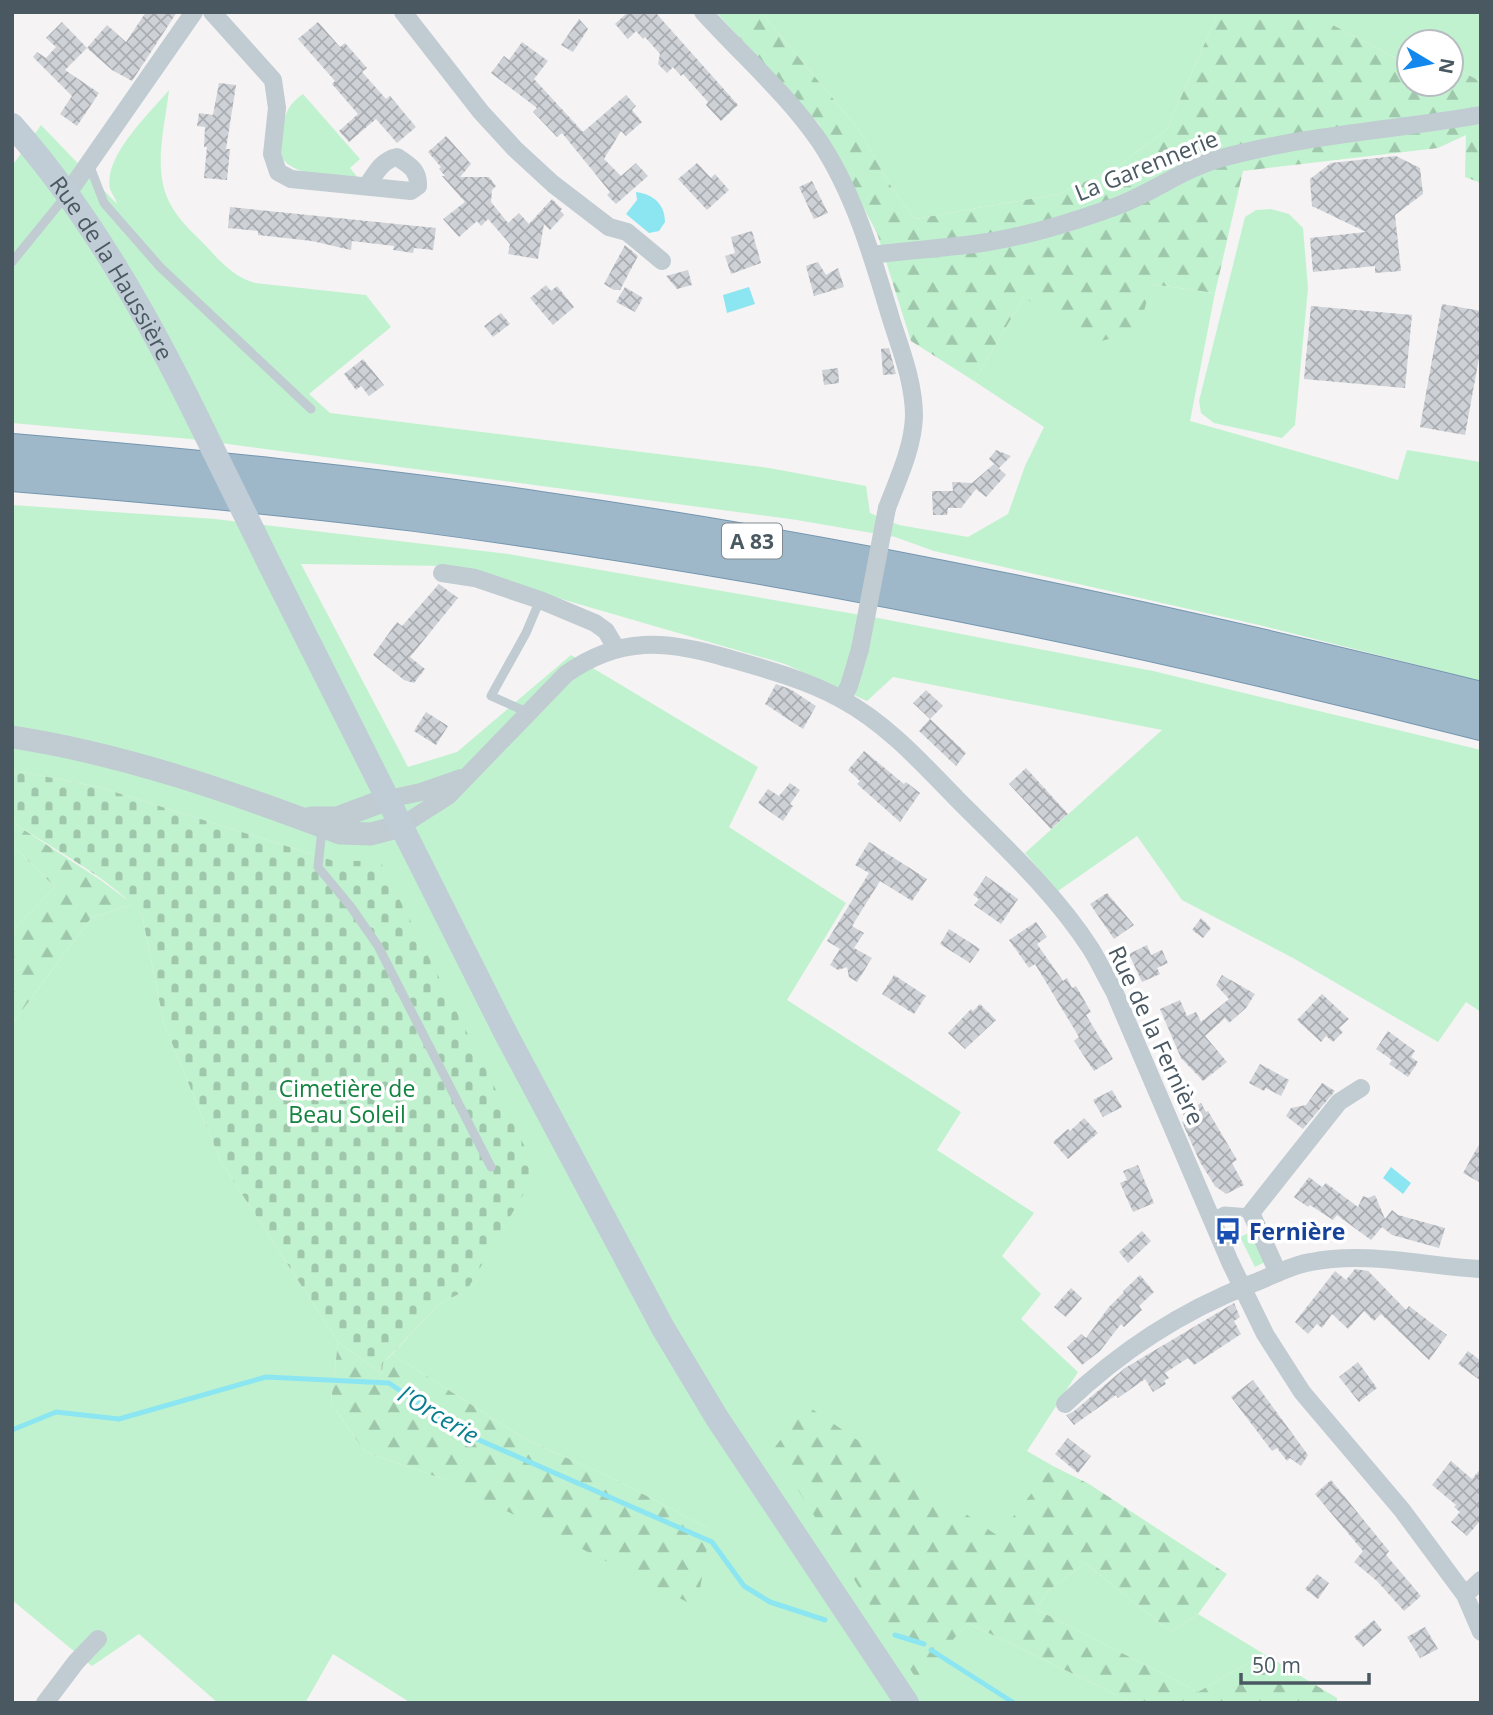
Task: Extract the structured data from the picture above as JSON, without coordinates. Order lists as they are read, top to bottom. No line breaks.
{"streets":{"highway":["A 83"],"main road":["Rue de la Haussière"],"street":["La Garennerie","Rue de la Fernière"]},"crossings":[["Rue de la Haussière","Rue de la Fernière"]],"water":["l'Orcerie"],"parks":["Cimetière de Beau Soleil"],"places":{"bus stop":["Fernière"]},"scale_bar":"50 m","north":"right"}
